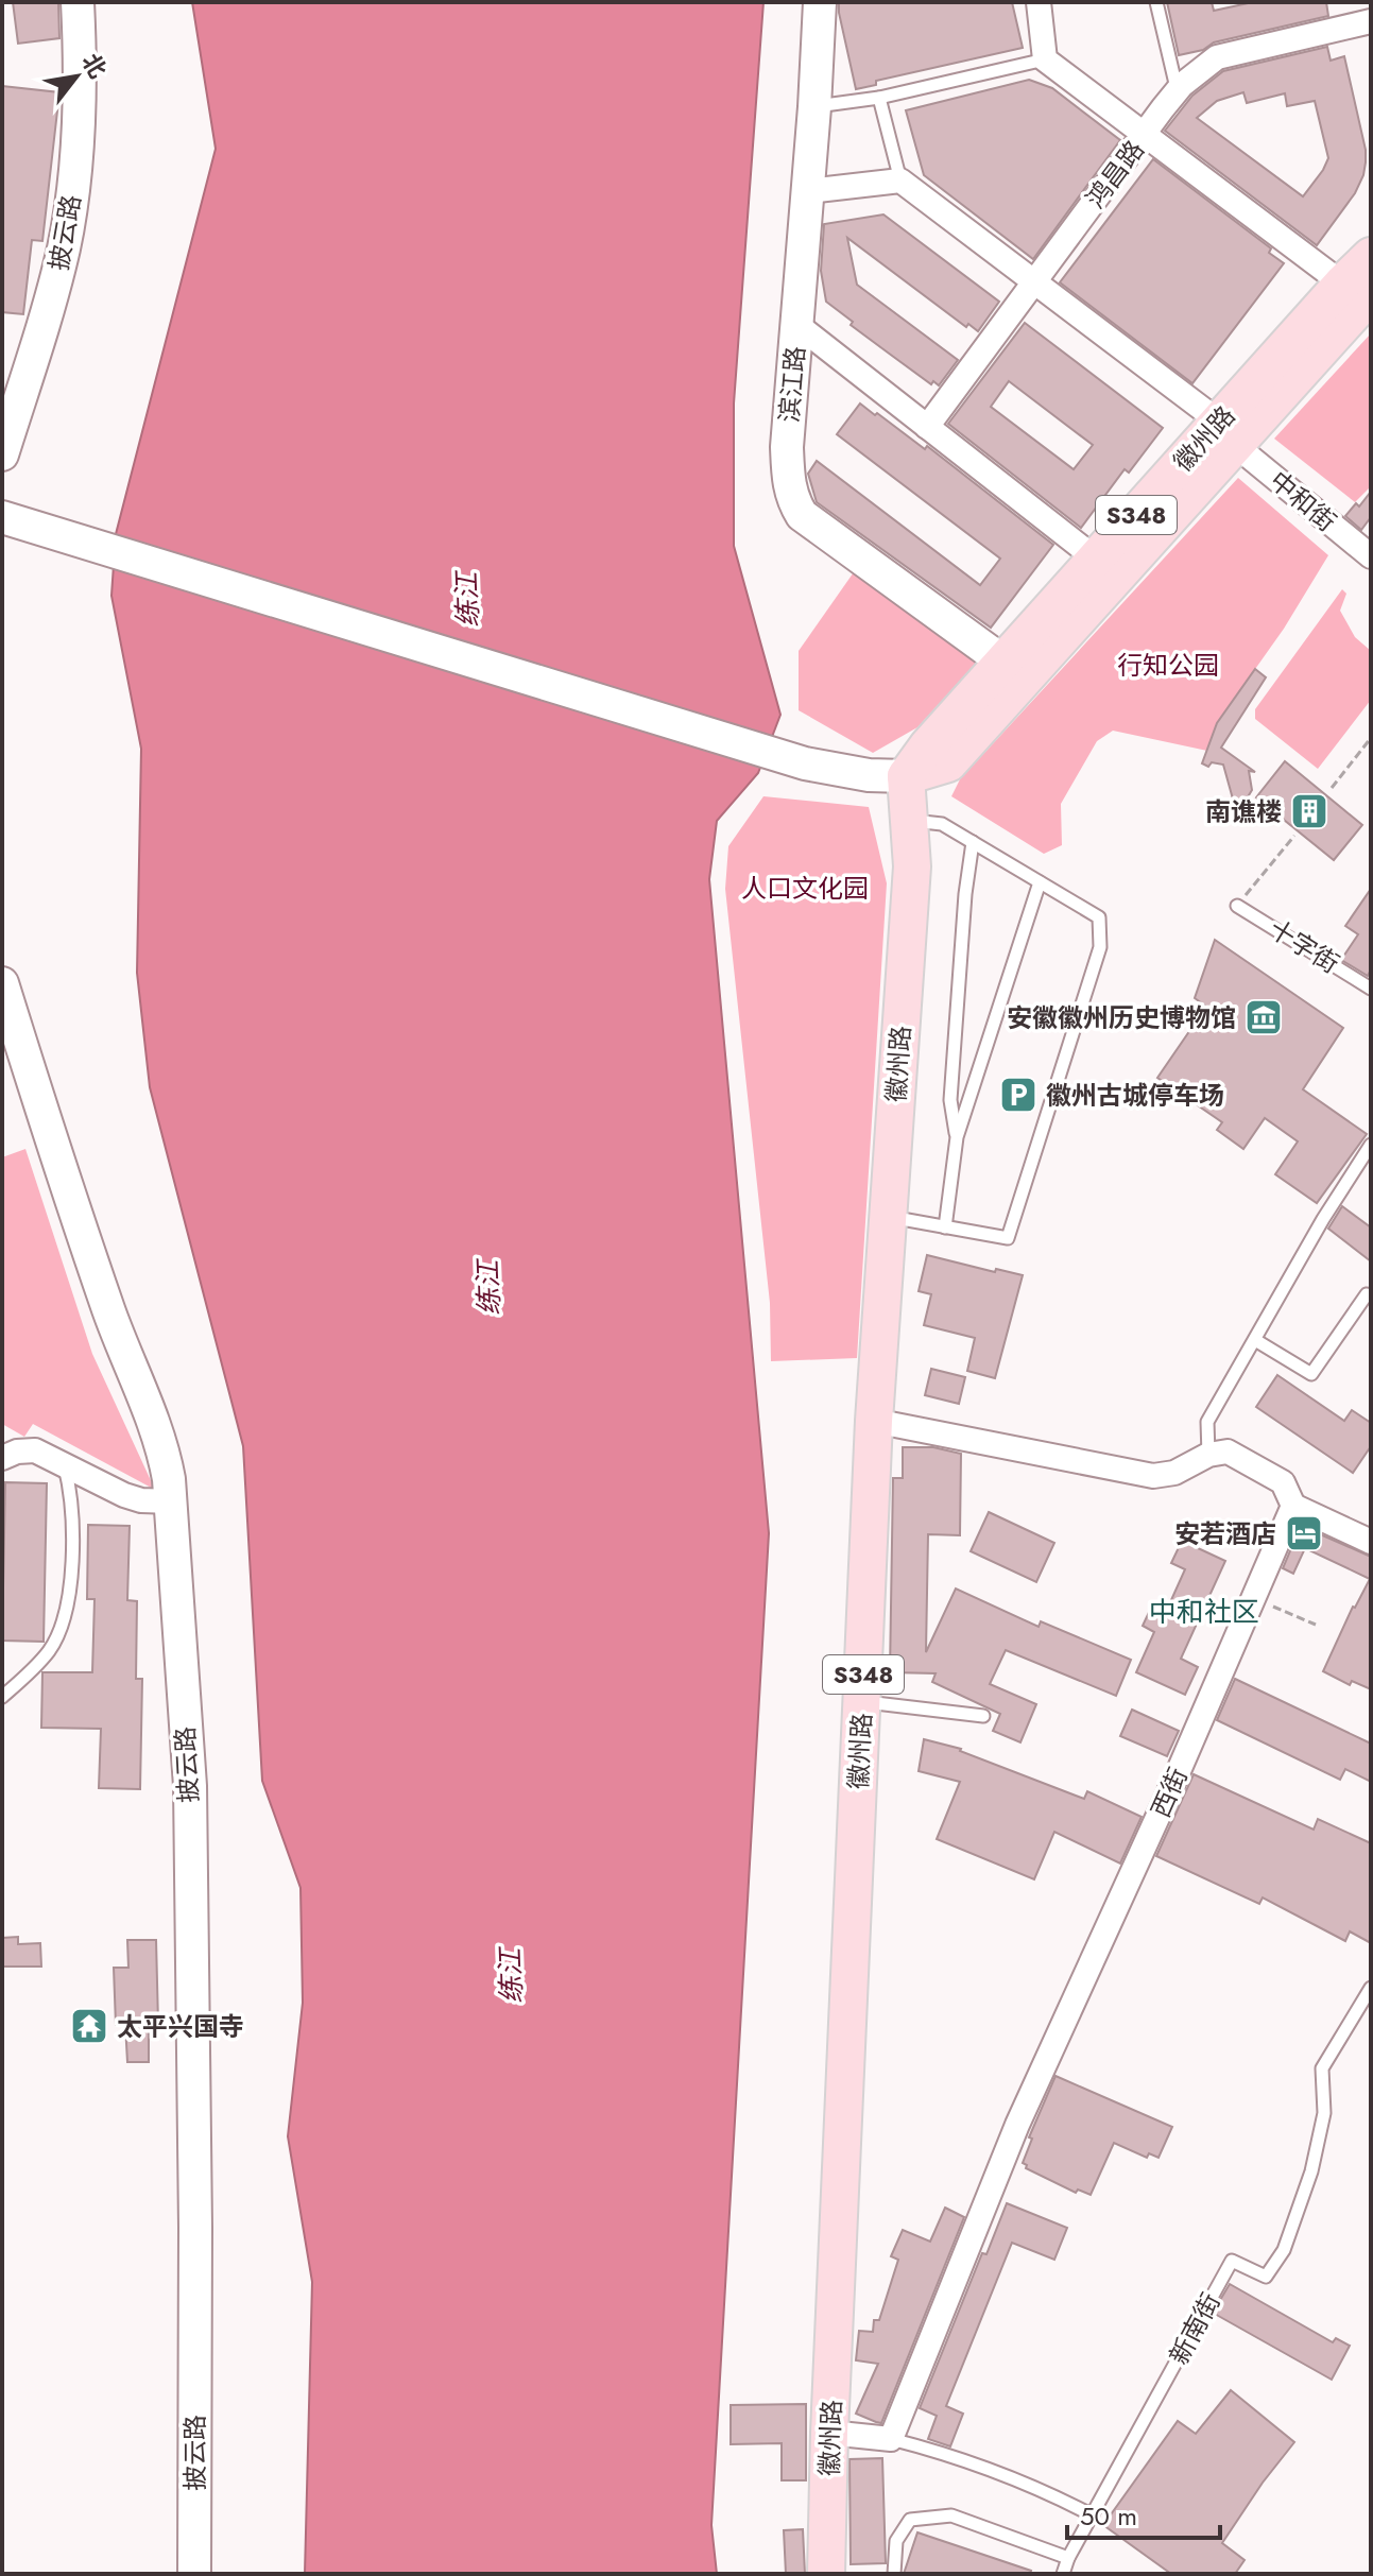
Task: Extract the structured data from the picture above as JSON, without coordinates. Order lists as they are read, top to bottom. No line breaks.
{"streets":{"main road":["徽州路","S348"],"street":["鸿昌路","披云路","滨江路","中和街","西街"],"lane":["十字街","新南街"]},"crossings":[["鸿昌路","中和街"],["滨江路","徽州路"],["徽州路","中和街"]],"districts":["中和社区"],"water":["练江"],"parks":["行知公园","人口文化园"],"places":{"building":["南谯楼"],"museum":["安徽徽州历史博物馆"],"parking":["徽州古城停车场"],"hotel":["安若酒店"],"temple":["太平兴国寺"]},"scale_bar":"50 m","north":"top right"}
